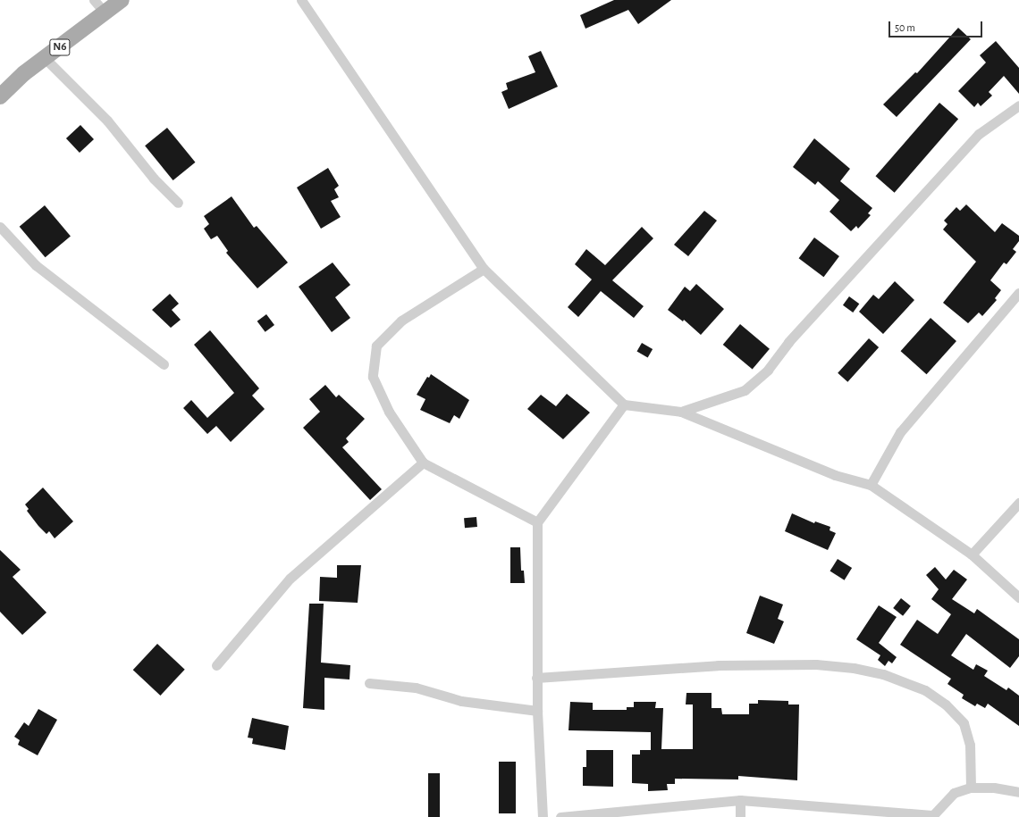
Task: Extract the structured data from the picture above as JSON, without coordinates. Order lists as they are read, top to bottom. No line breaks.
{"streets":{"main road":["N6"]},"scale_bar":"50 m"}
